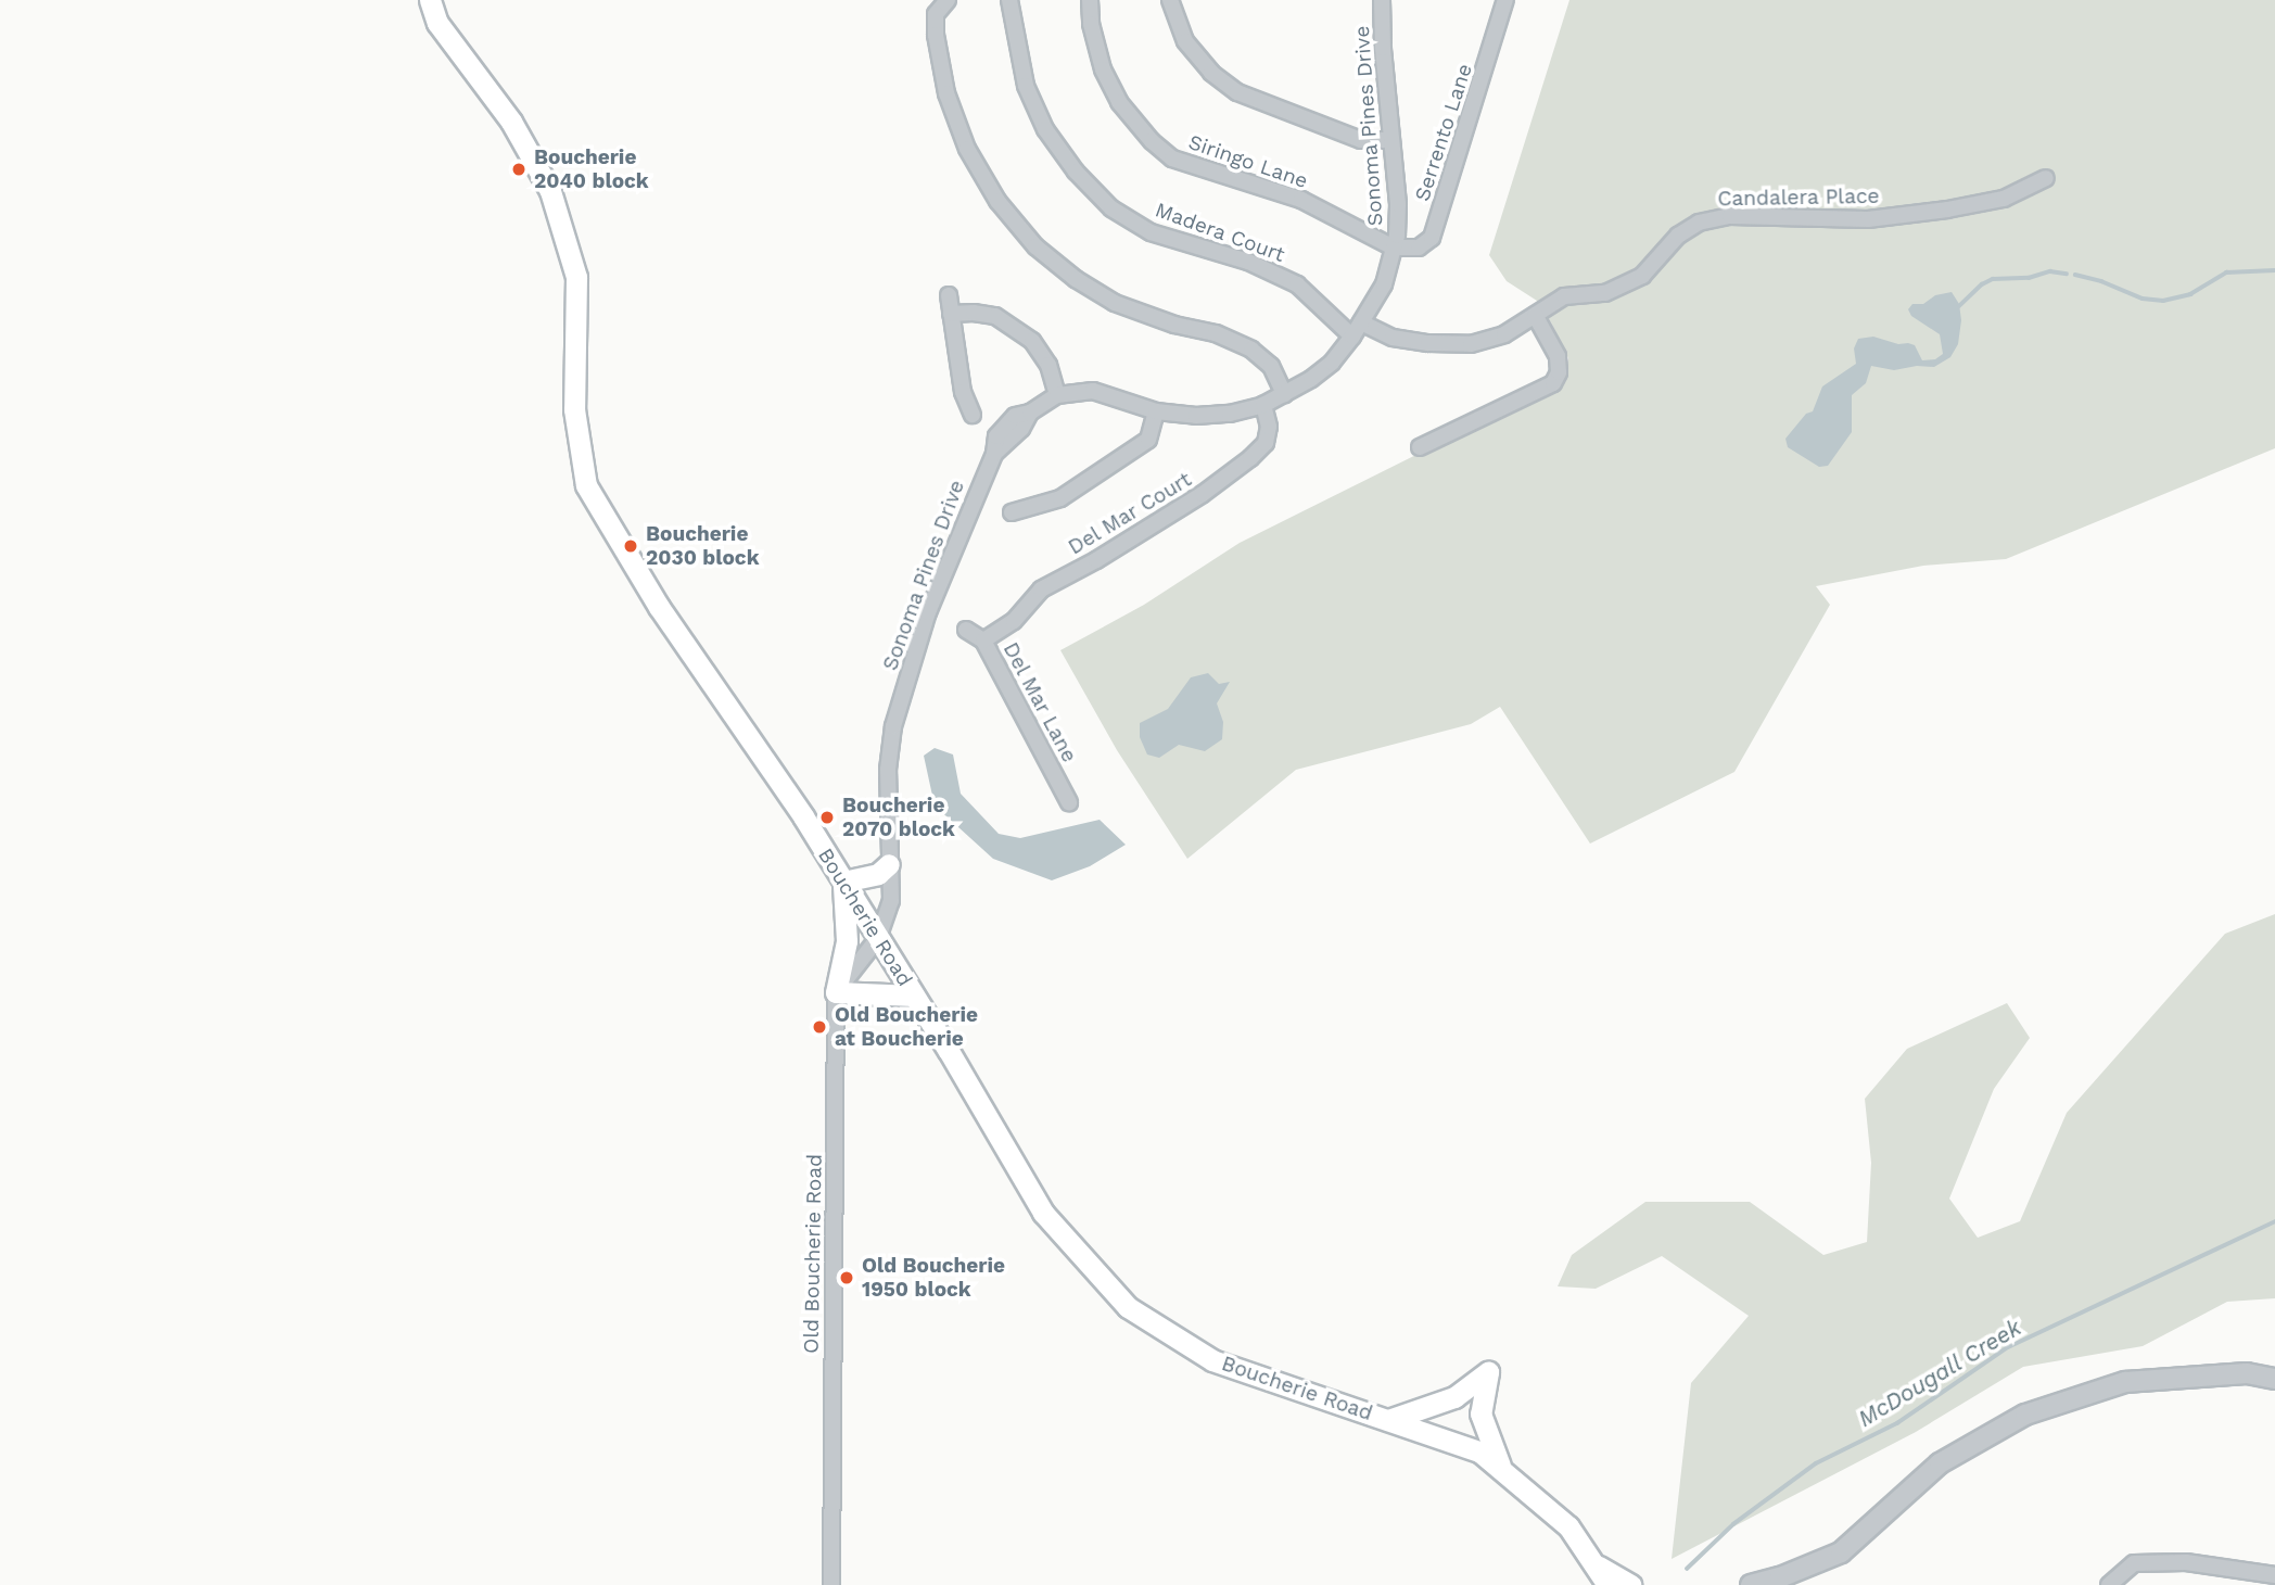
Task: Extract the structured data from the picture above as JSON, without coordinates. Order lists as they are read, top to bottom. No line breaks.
{"streets":{"main road":["Boucherie Road"],"street":["Sonoma Pines Drive","Serrento Lane","Siringo Lane","Candalera Place","Madera Court","Del Mar Court","Del Mar Lane","Old Boucherie Road"]},"crossings":[["Sonoma Pines Drive","Serrento Lane"],["Sonoma Pines Drive","Siringo Lane"],["Sonoma Pines Drive","Candalera Place"],["Sonoma Pines Drive","Madera Court"],["Sonoma Pines Drive","Del Mar Court"],["Sonoma Pines Drive","Boucherie Road"],["Serrento Lane","Siringo Lane"],["Del Mar Court","Del Mar Lane"]],"water":["McDougall Creek"],"places":["Boucherie 2040 block","Boucherie 2030 block","Boucherie 2070 block","Old Boucherie at Boucherie","Old Boucherie 1950 block"]}
